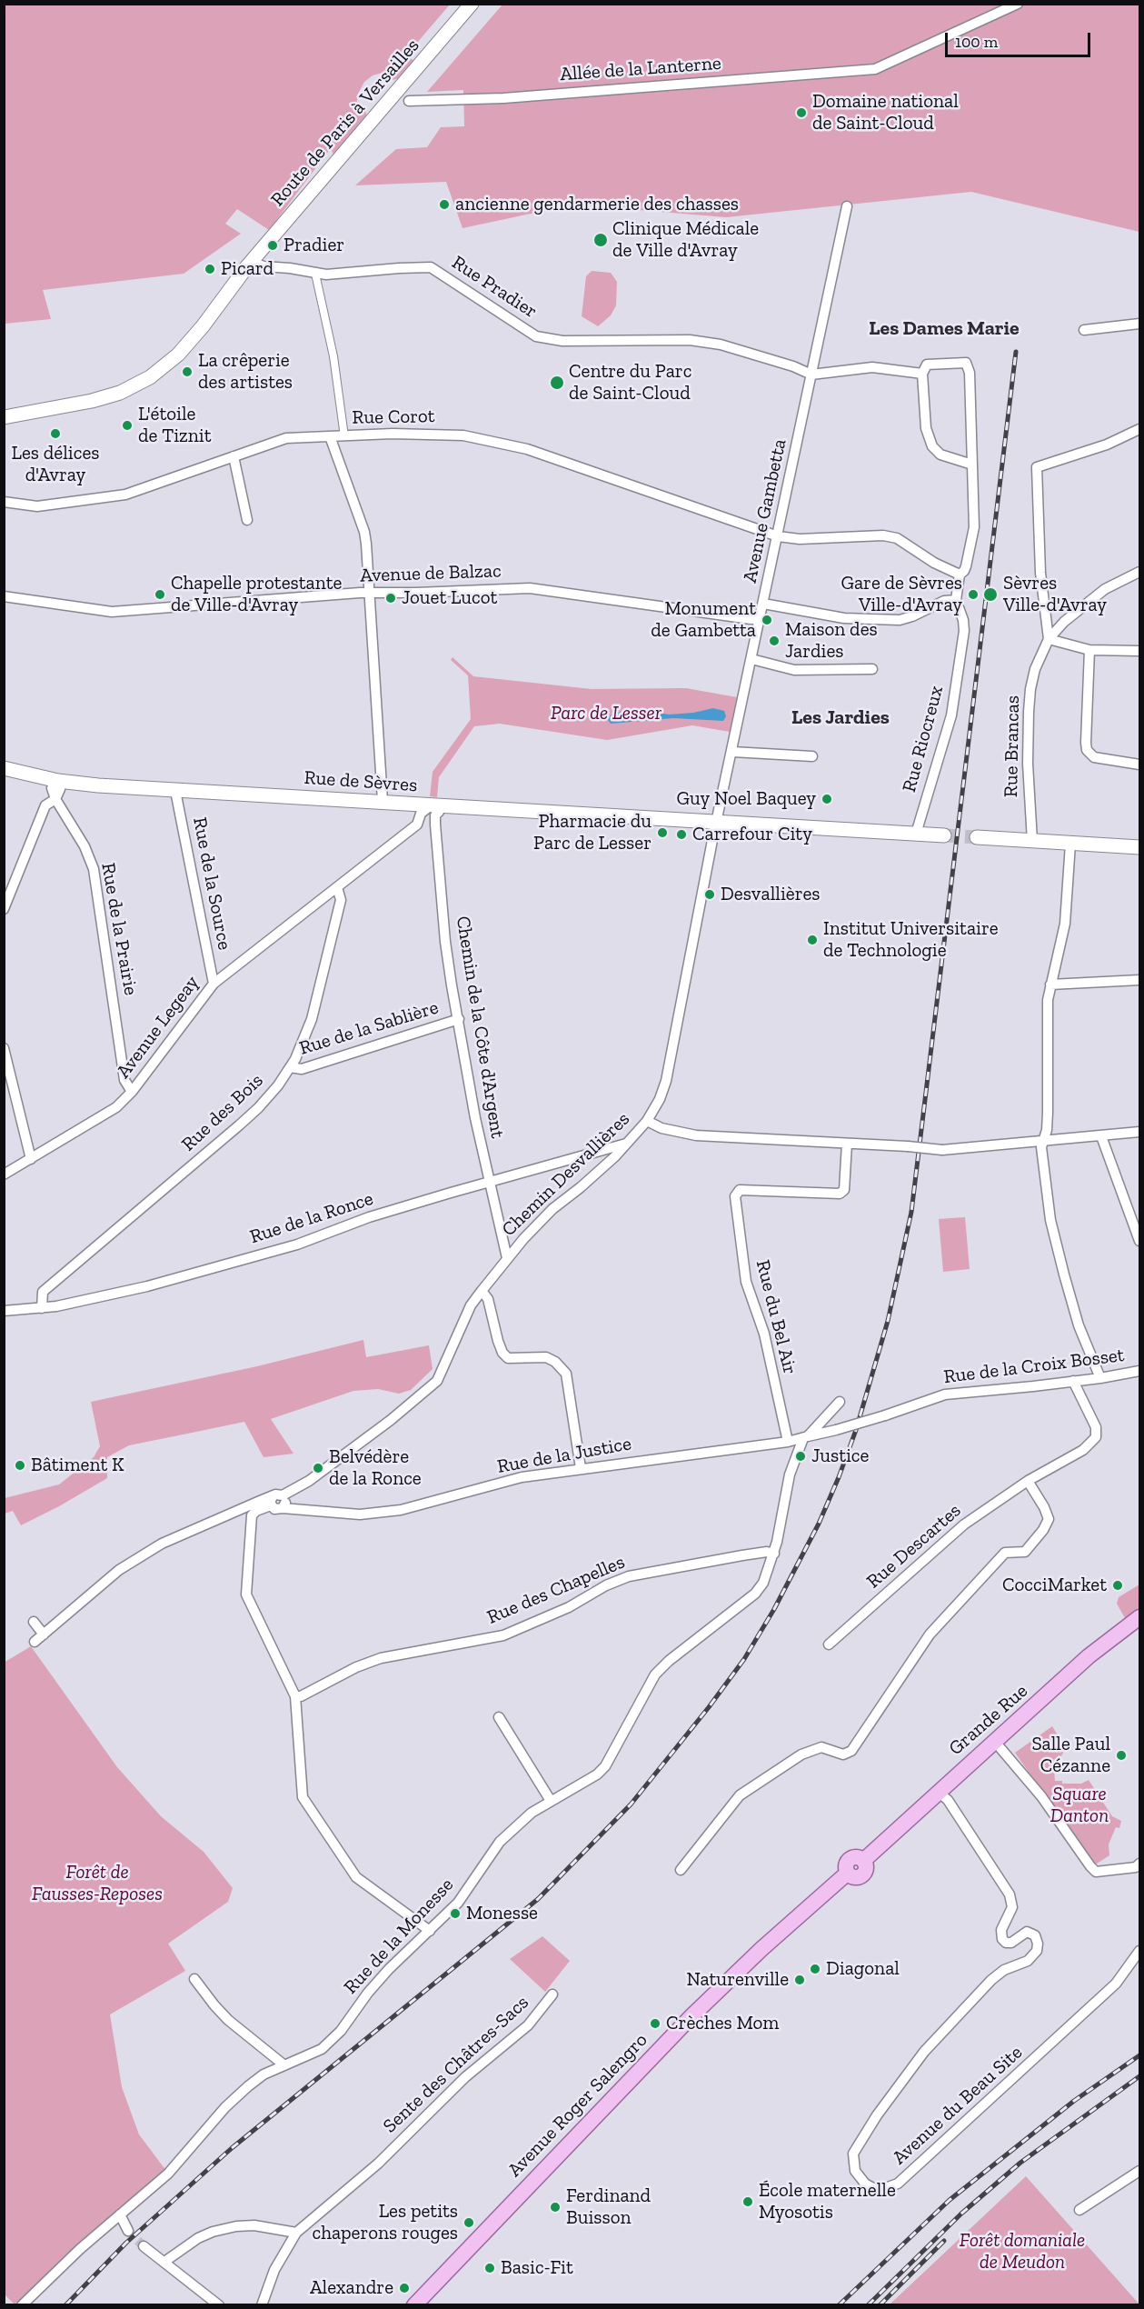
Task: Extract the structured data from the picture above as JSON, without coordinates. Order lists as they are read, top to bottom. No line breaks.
{"streets":{"main road":["Route de Paris à Versailles","Rue de Sèvres","Grande Rue","Avenue Roger Salengro"],"street":["Allée de la Lanterne","Rue Pradier","Rue Corot","Avenue Gambetta","Avenue de Balzac","Rue Riocreux","Rue Brancas","Rue de la Source","Rue de la Prairie","Avenue Legeay","Chemin de la Côte d'Argent","Rue de la Sablière","Rue des Bois","Chemin Desvallières","Rue de la Ronce","Rue du Bel Air","Rue de la Croix Bosset","Rue de la Justice","Rue Descartes","Rue des Chapelles","Rue de la Monesse","Sente des Châtres-Sacs","Avenue du Beau Site"]},"crossings":[["Route de Paris à Versailles","Rue Pradier"],["Rue Pradier","Avenue Gambetta"],["Rue Corot","Avenue Gambetta"],["Avenue Gambetta","Avenue de Balzac"],["Avenue Gambetta","Rue de Sèvres"],["Avenue Gambetta","Chemin Desvallières"],["Rue Riocreux","Rue de Sèvres"],["Rue de Sèvres","Rue de la Source"],["Rue de Sèvres","Avenue Legeay"],["Rue de Sèvres","Chemin de la Côte d'Argent"],["Rue de Sèvres","Chemin Desvallières"],["Rue de la Source","Avenue Legeay"],["Rue de la Prairie","Avenue Legeay"],["Avenue Legeay","Chemin de la Côte d'Argent"],["Avenue Legeay","Rue des Bois"],["Chemin de la Côte d'Argent","Rue de la Sablière"],["Chemin de la Côte d'Argent","Chemin Desvallières"],["Chemin de la Côte d'Argent","Rue de la Ronce"],["Rue de la Sablière","Rue des Bois"],["Rue des Bois","Rue de la Ronce"],["Chemin Desvallières","Rue de la Ronce"],["Chemin Desvallières","Rue de la Justice"],["Rue du Bel Air","Rue de la Justice"],["Rue de la Croix Bosset","Rue de la Justice"],["Rue de la Croix Bosset","Rue Descartes"],["Rue de la Croix Bosset","Rue de la Monesse"],["Rue de la Justice","Rue de la Monesse"],["Rue des Chapelles","Rue de la Monesse"],["Grande Rue","Avenue Roger Salengro"],["Grande Rue","Avenue du Beau Site"]],"districts":["Les Dames Marie","Les Jardies"],"parks":["Parc de Lesser","Square Danton","Forêt de Fausses-Reposes","Forêt domaniale de Meudon"],"places":["Domaine national de Saint-Cloud","ancienne gendarmerie des chasses","Clinique Médicale de Ville d'Avray","Pradier","Picard","La crêperie des artistes","Centre du Parc de Saint-Cloud","L'étoile de Tiznit","Les délices d'Avray","Chapelle protestante de Ville-d'Avray","Gare de Sèvres Ville-d'Avray","Sèvres Ville-d'Avray","Jouet Lucot","Monument de Gambetta","Maison des Jardies","Guy Noel Baquey","Pharmacie du Parc de Lesser","Carrefour City","Desvallières","Institut Universitaire de Technologie","Justice","Bâtiment K","Belvédère de la Ronce","CocciMarket","Salle Paul Cézanne","Monesse","Diagonal","Naturenville","Crèches Mom","École maternelle Myosotis","Ferdinand Buisson","Les petits chaperons rouges","Basic-Fit","Alexandre"],"scale_bar":"100 m"}
